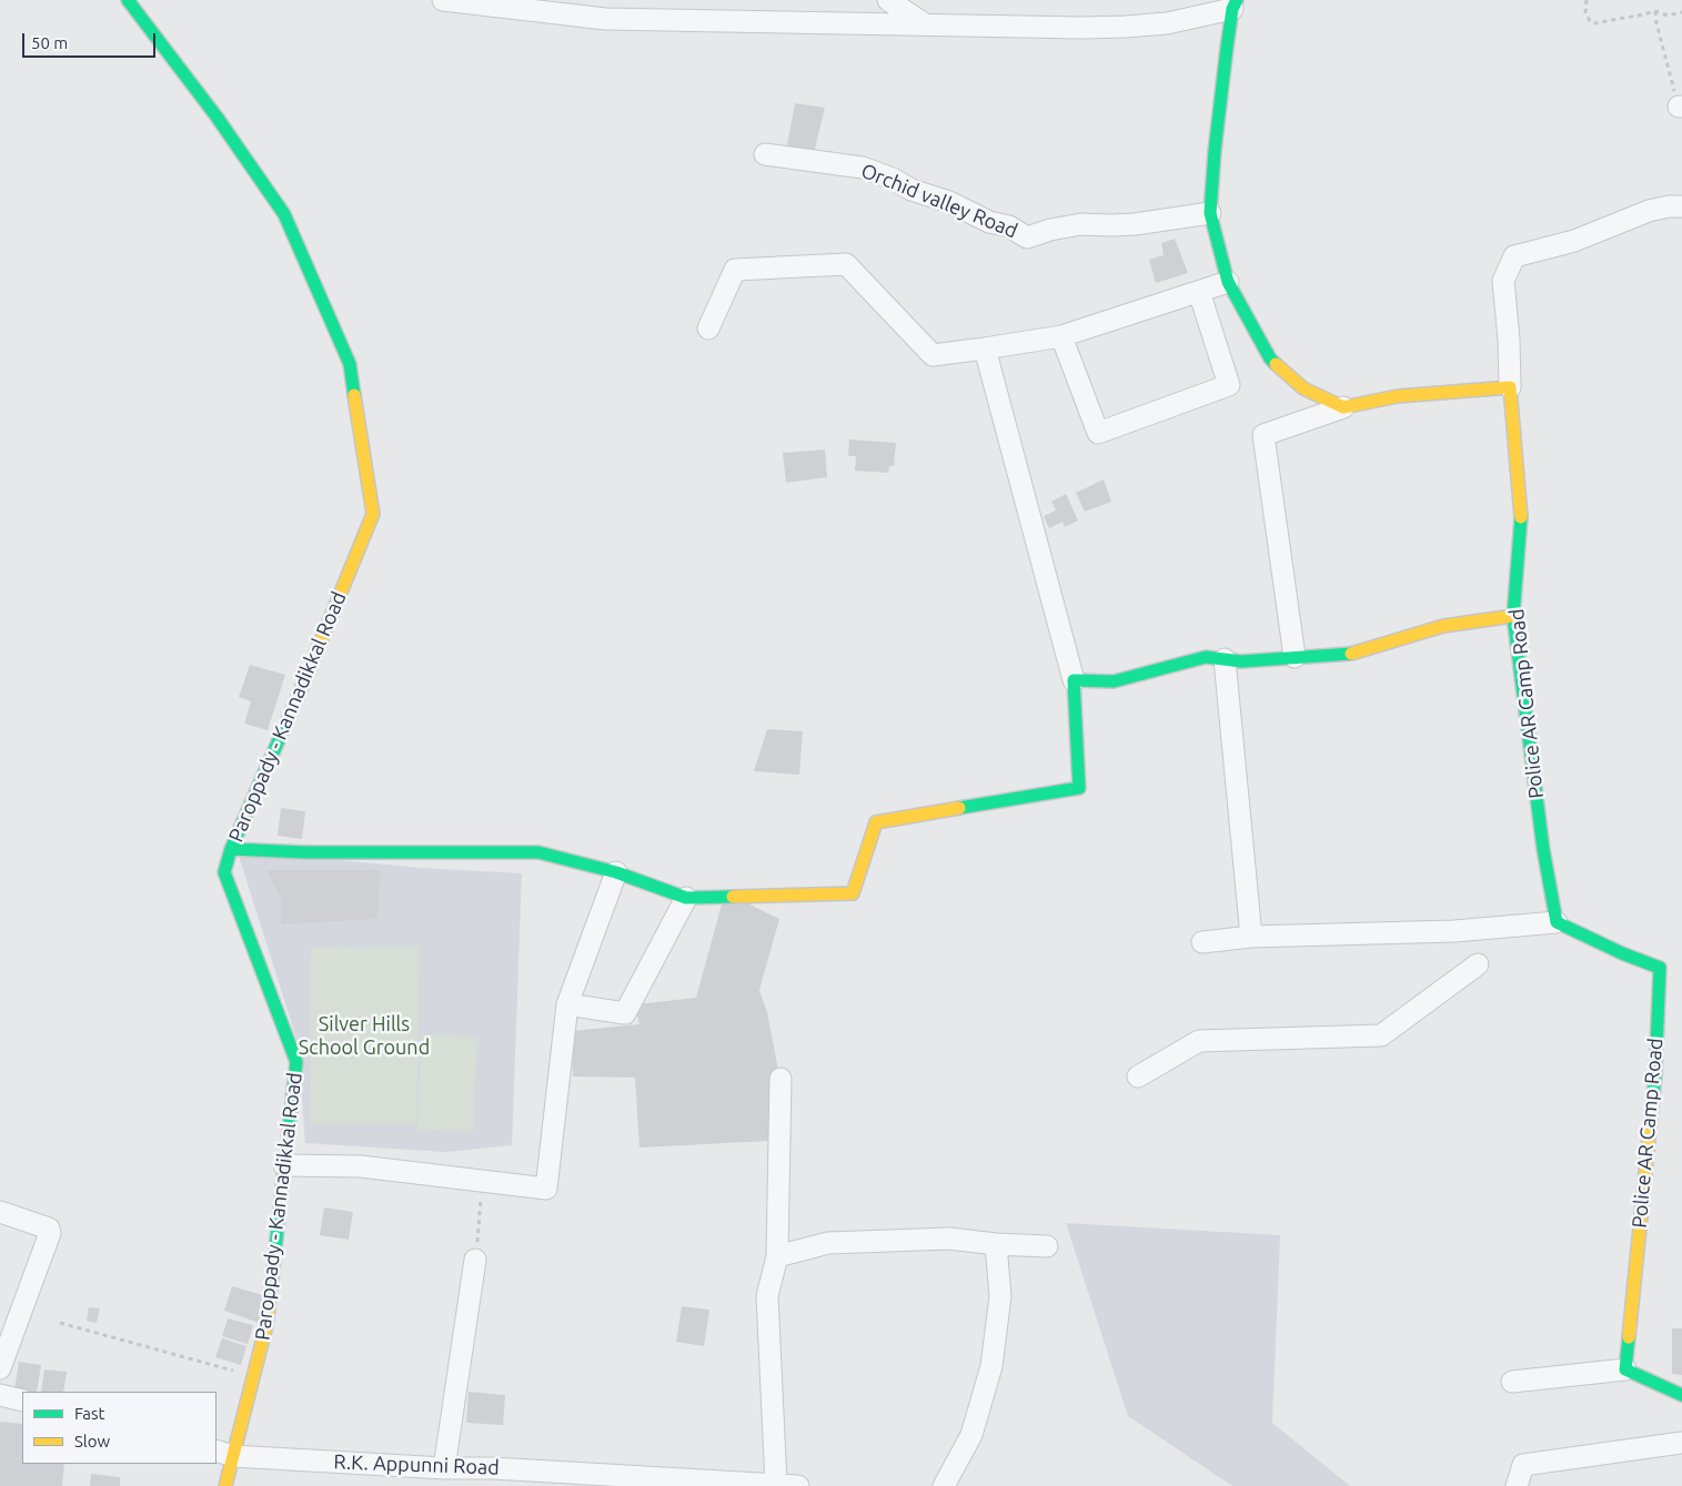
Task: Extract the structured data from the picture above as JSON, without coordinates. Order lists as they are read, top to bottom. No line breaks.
{"streets":{"street":["Orchid valley Road","Police AR Camp Road","Paroppady - Kannadikkal Road","R.K. Appunni Road"]},"crossings":[["Paroppady - Kannadikkal Road","R.K. Appunni Road"]],"parks":["Silver Hills School Ground"],"legend":["Fast","Slow"],"scale_bar":"50 m"}
